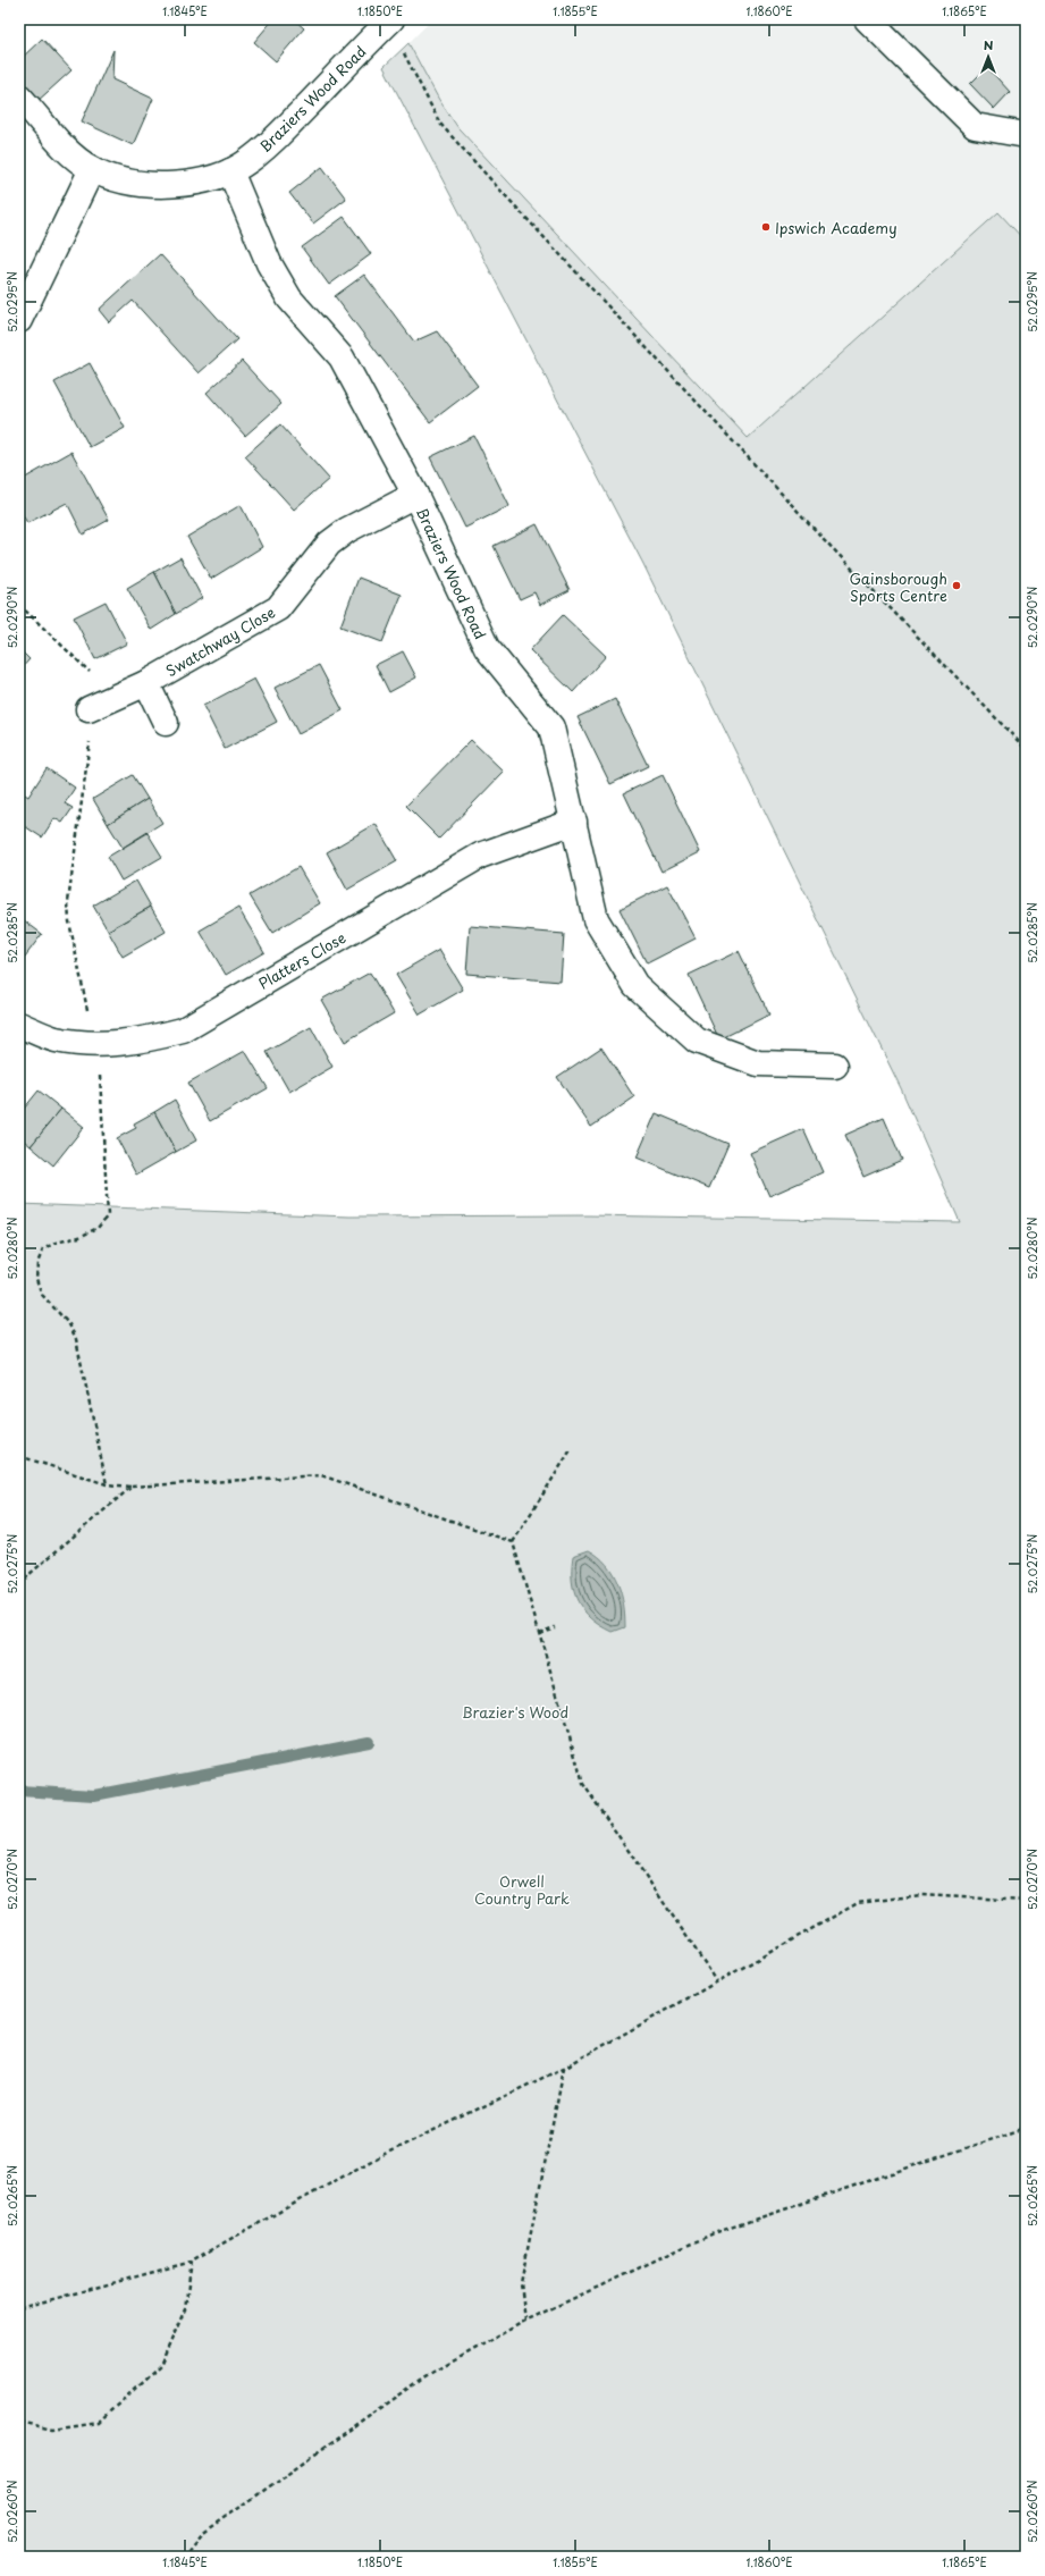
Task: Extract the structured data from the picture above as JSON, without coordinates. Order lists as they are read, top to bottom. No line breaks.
{"streets":{"street":["Braziers Wood Road","Swatchway Close","Platters Close"]},"crossings":[["Braziers Wood Road","Swatchway Close"],["Braziers Wood Road","Platters Close"]],"parks":["Brazier's Wood","Orwell Country Park"],"places":["Ipswich Academy","Gainsborough Sports Centre"],"north":"top","coordinates":["1.1845°E","1.1850°E","1.1855°E","1.1860°E","1.1865°E","52.0295°N","52.0290°N","52.0285°N","52.0280°N","52.0275°N","52.0270°N","52.0265°N","52.0260°N"]}
